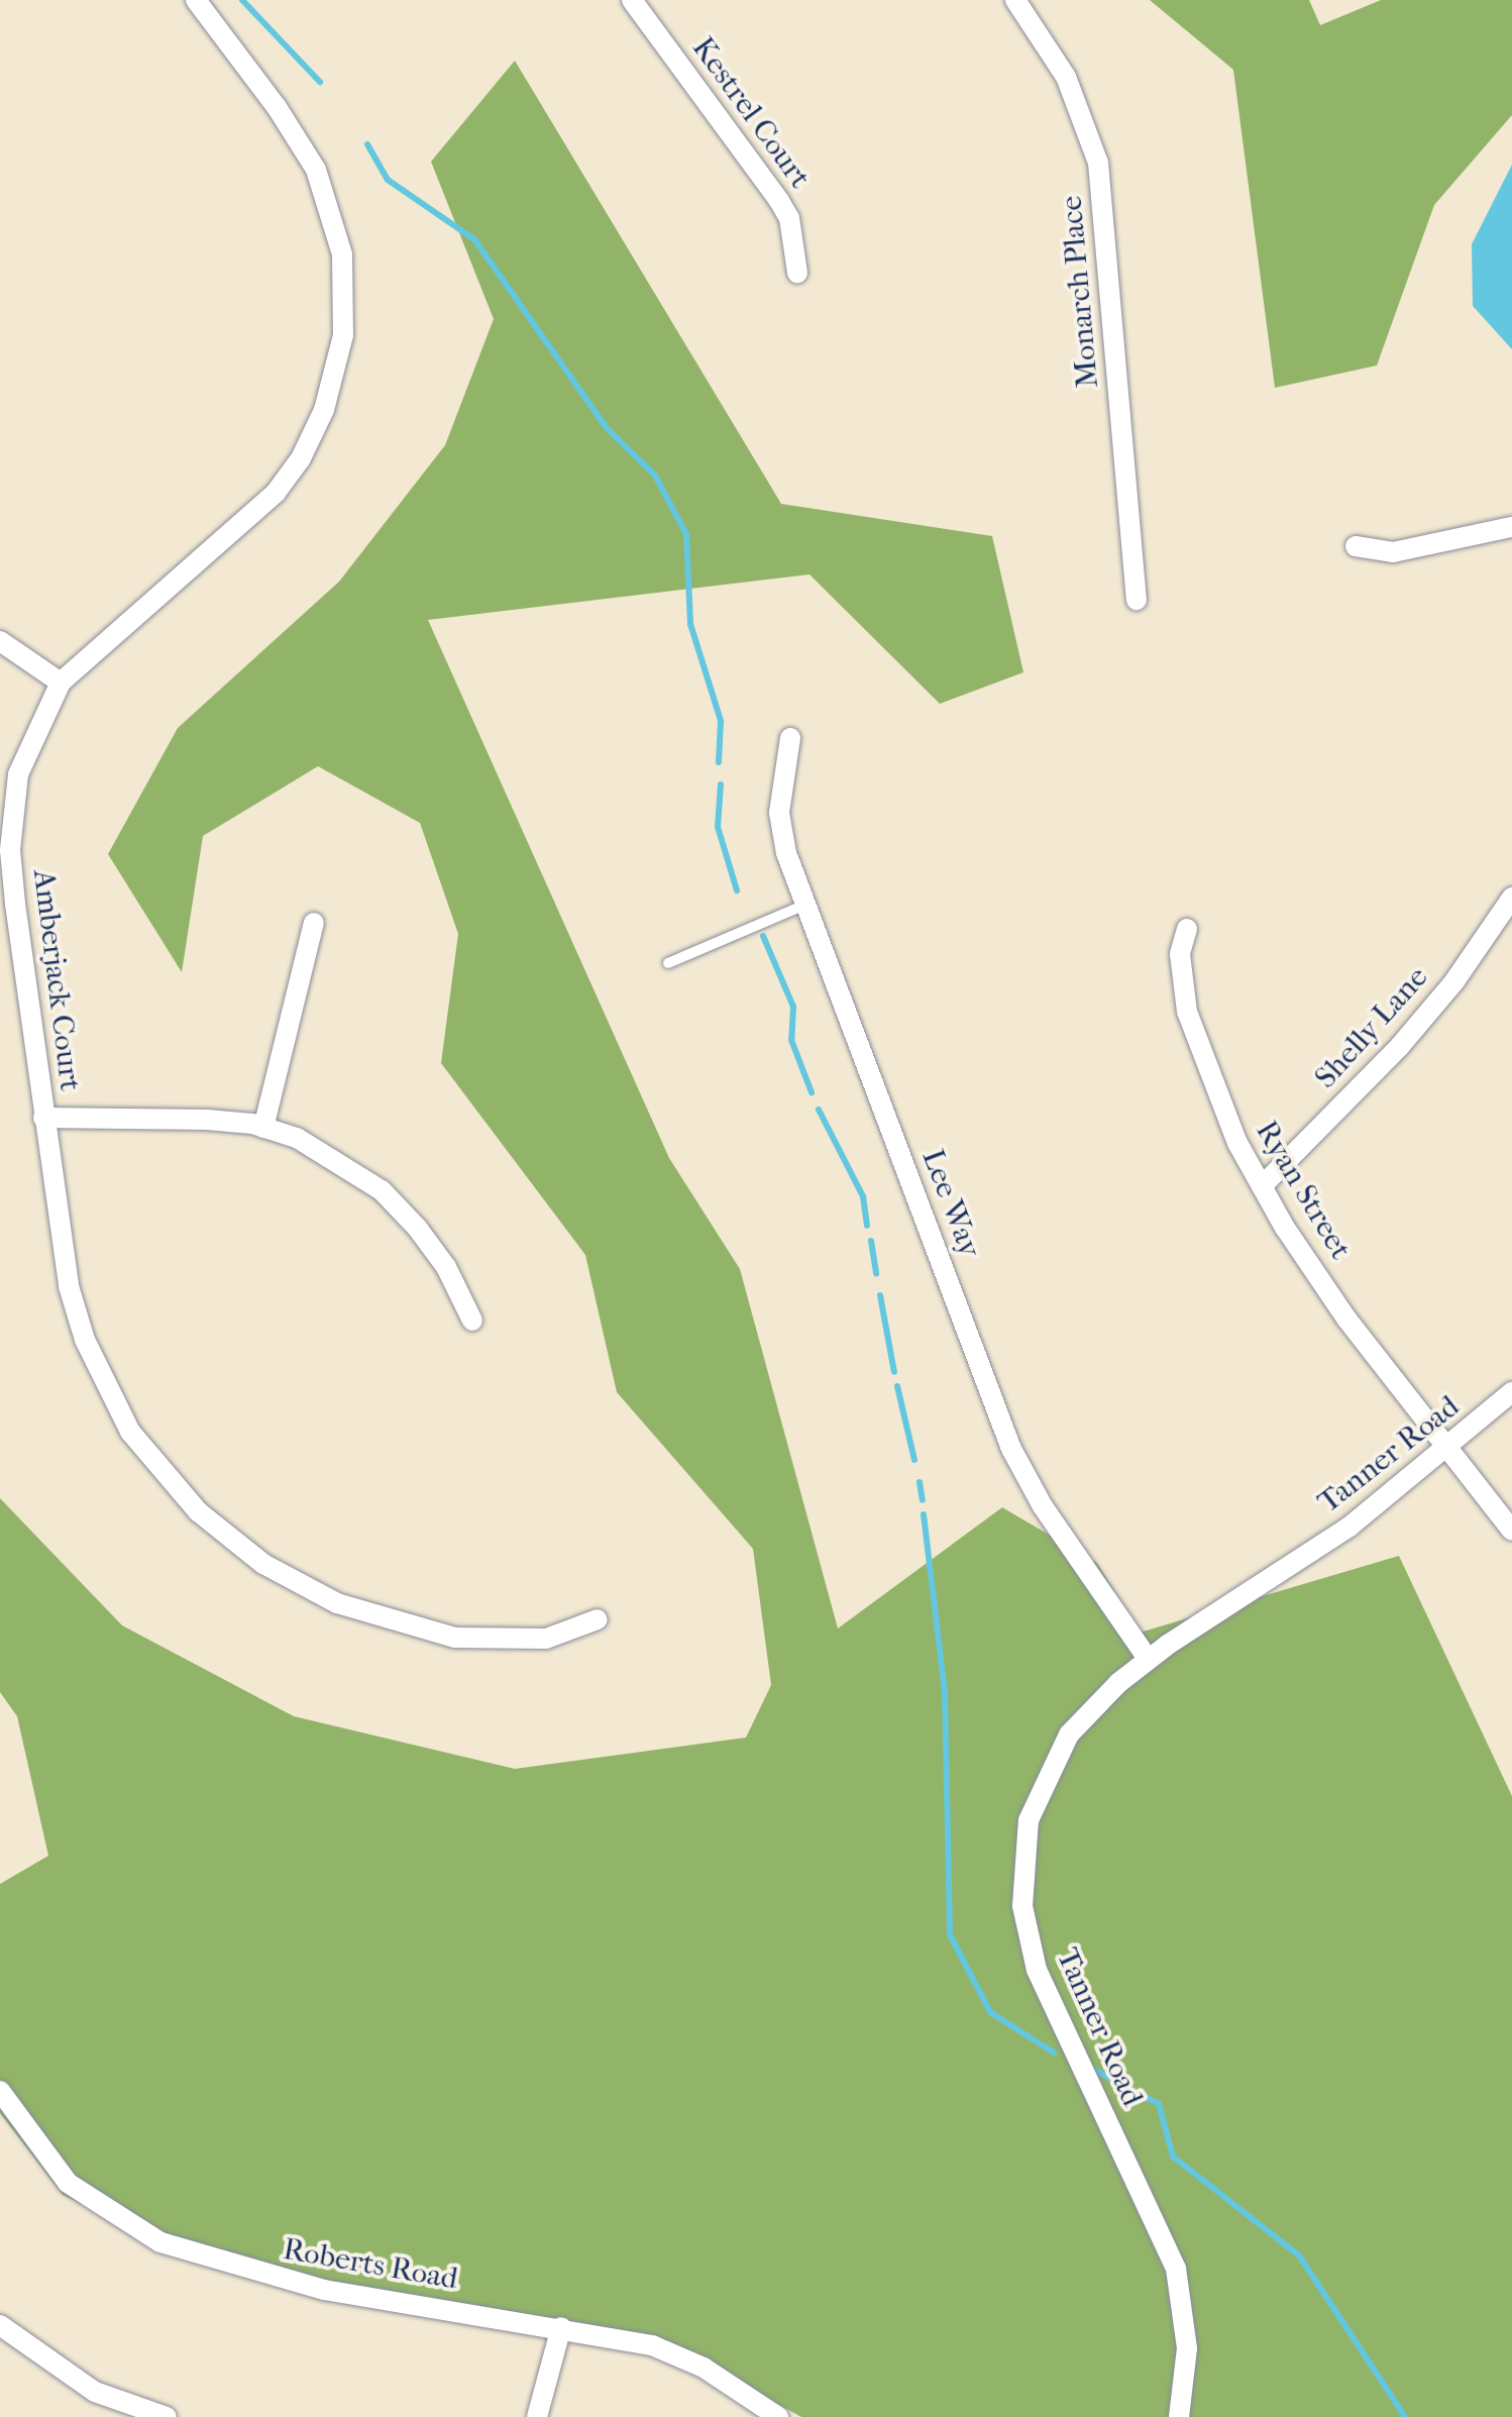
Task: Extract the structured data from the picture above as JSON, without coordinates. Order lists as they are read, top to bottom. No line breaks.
{"streets":{"street":["Kestrel Court","Monarch Place","Amberjack Court","Shelly Lane","Ryan Street","Lee Way","Tanner Road","Roberts Road"]},"crossings":[["Shelly Lane","Ryan Street"],["Ryan Street","Tanner Road"],["Lee Way","Tanner Road"]]}
